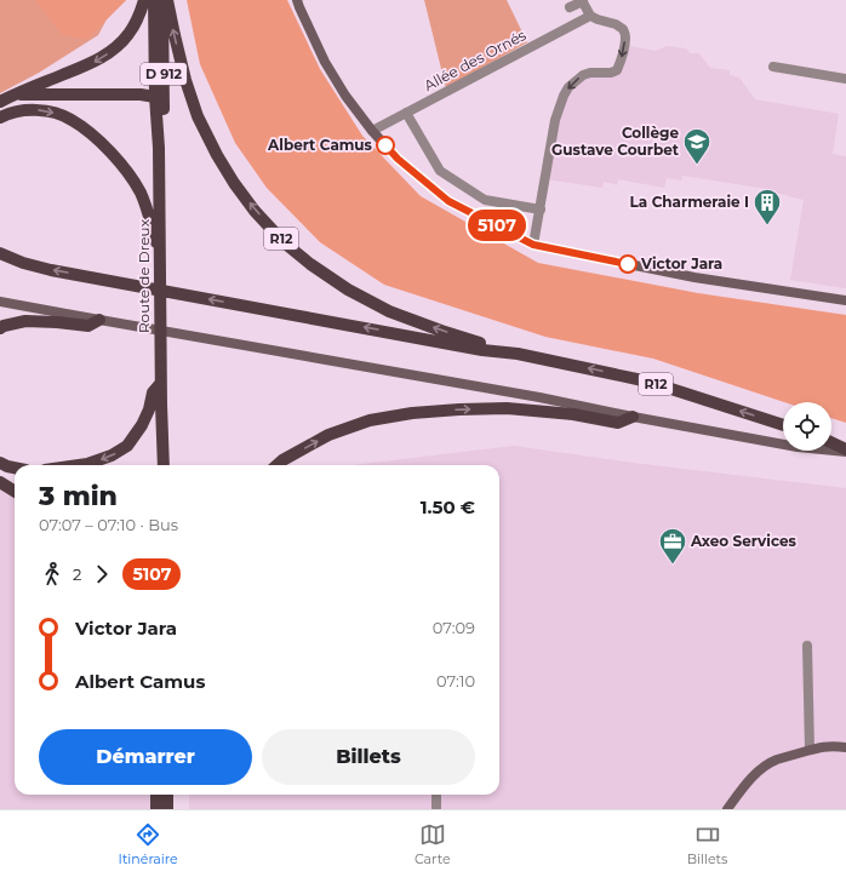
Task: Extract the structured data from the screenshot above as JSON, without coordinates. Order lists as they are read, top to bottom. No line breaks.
{"streets":{"main road":["D 912","R12","Route de Dreux"],"street":["Allée des Ornés"]},"places":{"other":["Albert Camus","Victor Jara"],"school or university":["Collège Gustave Courbet"],"building":["La Charmeraie I"],"office":["Axeo Services"]},"lines":["bus line 5107"],"page":{"on_map":"5107","heading":["3 min","07:07 – 07:10 · Bus","1.50 €"],"legs":["2","5107"],"list":[{"name":"Victor Jara","value":"07:09"},{"name":"Albert Camus","value":"07:10"}],"buttons":["Démarrer","Billets"],"tabs":["Itinéraire","Carte","Billets"]}}
